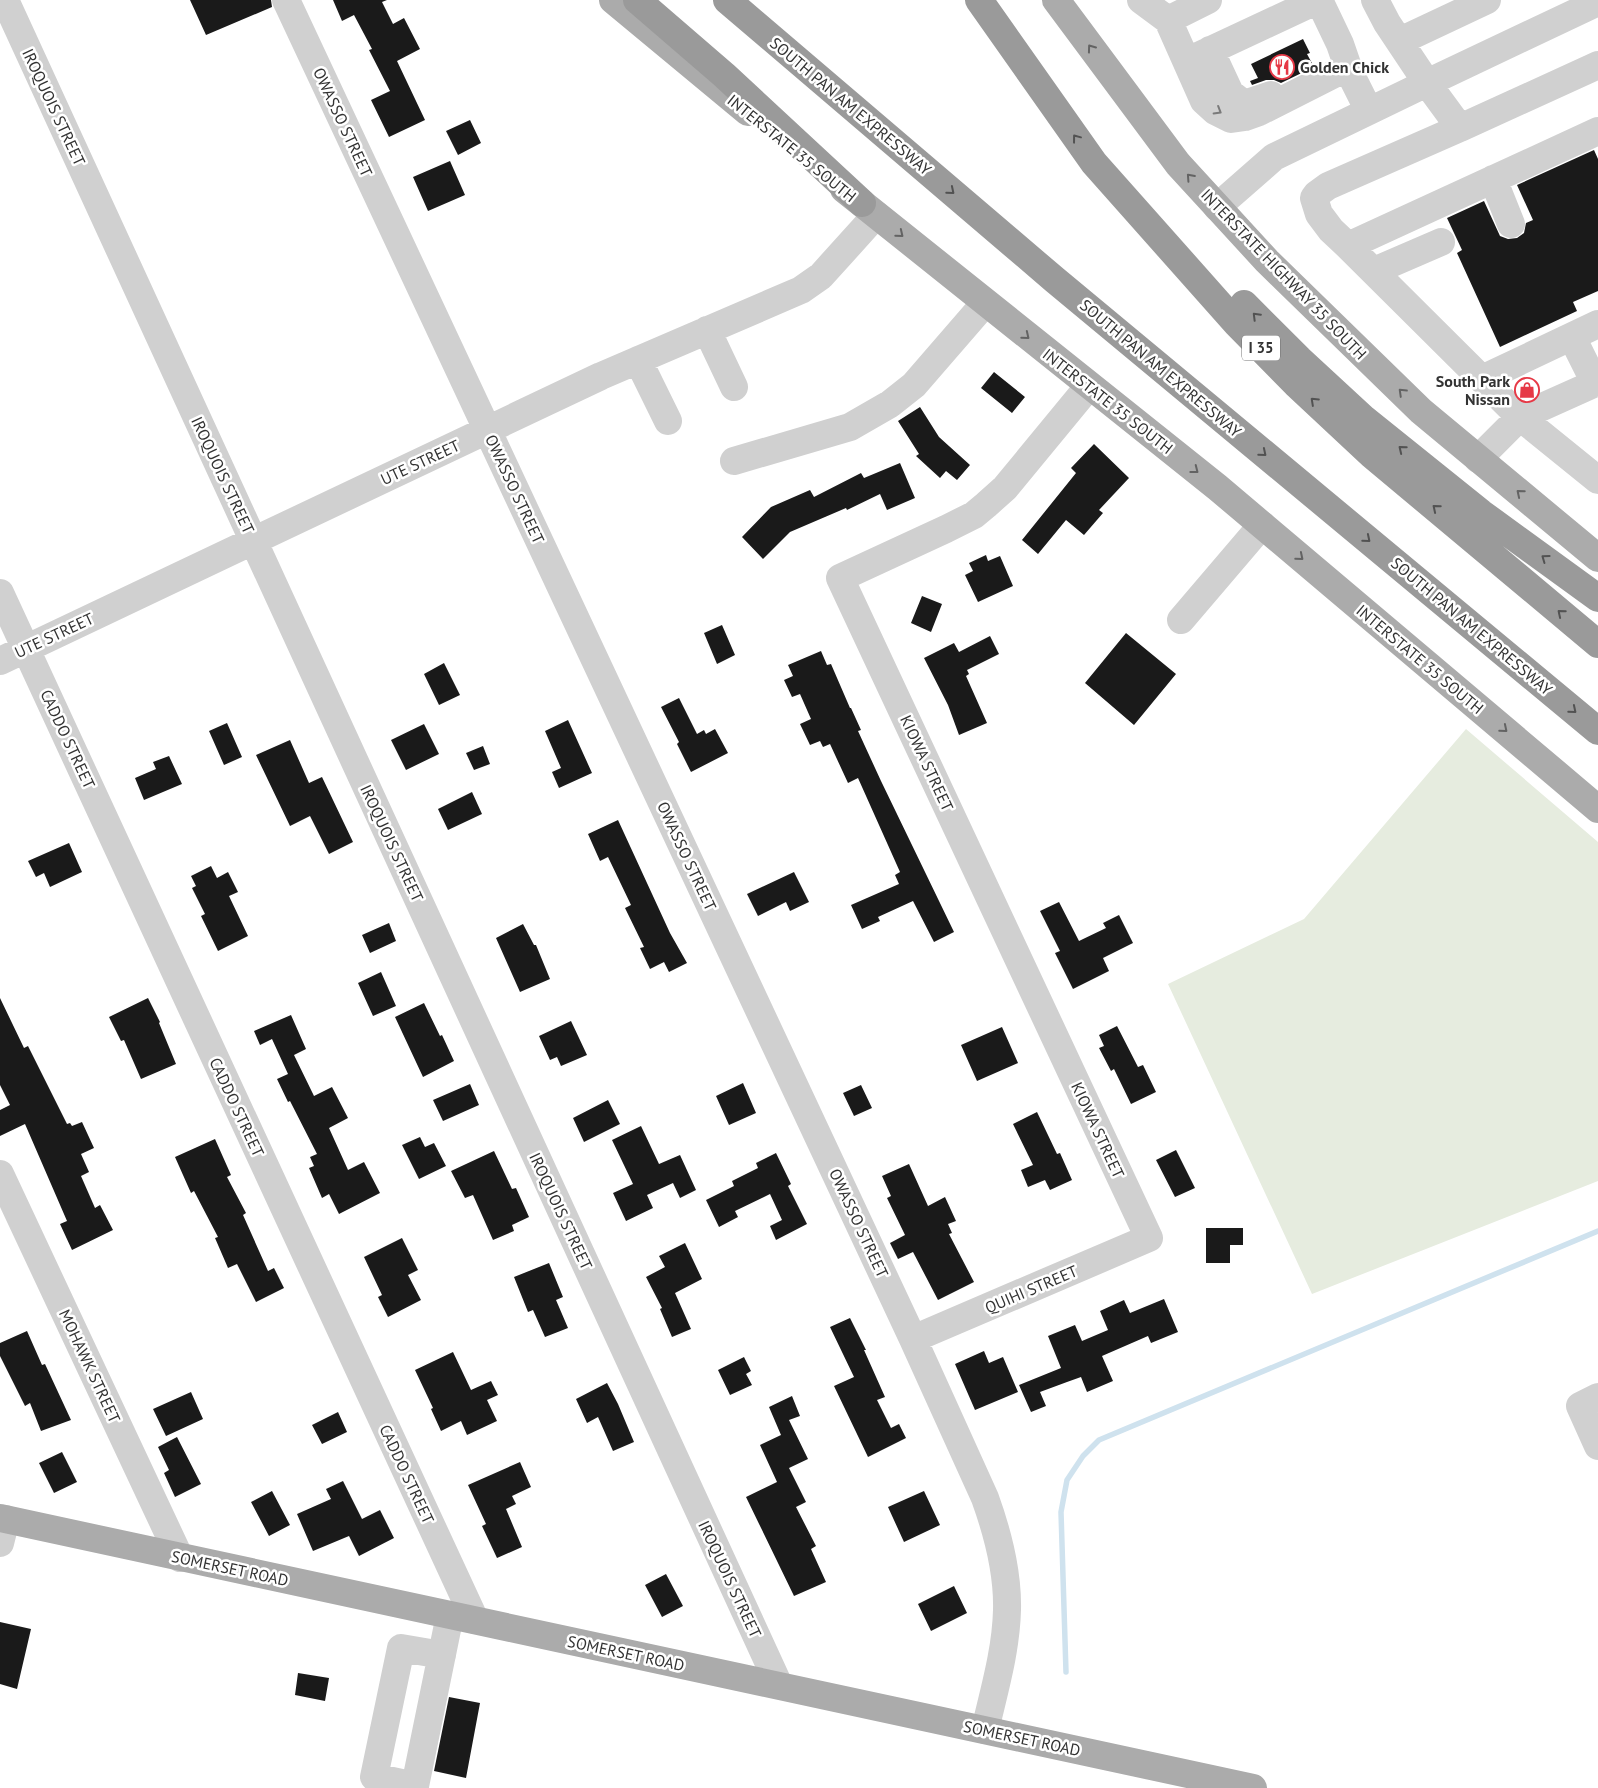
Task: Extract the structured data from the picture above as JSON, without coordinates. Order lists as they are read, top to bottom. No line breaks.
{"streets":{"highway":["SOUTH PAN AM EXPRESSWAY","I 35"],"main road":["INTERSTATE 35 SOUTH","INTERSTATE HIGHWAY 35 SOUTH","SOMERSET ROAD"],"street":["IROQUOIS STREET","OWASSO STREET","UTE STREET","CADDO STREET","KIOWA STREET","QUIHI STREET","MOHAWK STREET"]},"crossings":[["IROQUOIS STREET","UTE STREET"],["IROQUOIS STREET","SOMERSET ROAD"],["OWASSO STREET","UTE STREET"],["OWASSO STREET","QUIHI STREET"],["OWASSO STREET","SOMERSET ROAD"],["INTERSTATE 35 SOUTH","UTE STREET"],["INTERSTATE 35 SOUTH","KIOWA STREET"],["UTE STREET","CADDO STREET"],["CADDO STREET","SOMERSET ROAD"],["KIOWA STREET","QUIHI STREET"],["MOHAWK STREET","SOMERSET ROAD"]],"one_way":["INTERSTATE 35 SOUTH","INTERSTATE HIGHWAY 35 SOUTH"],"places":{"restaurant":["Golden Chick"],"shop":["South Park Nissan"]}}
